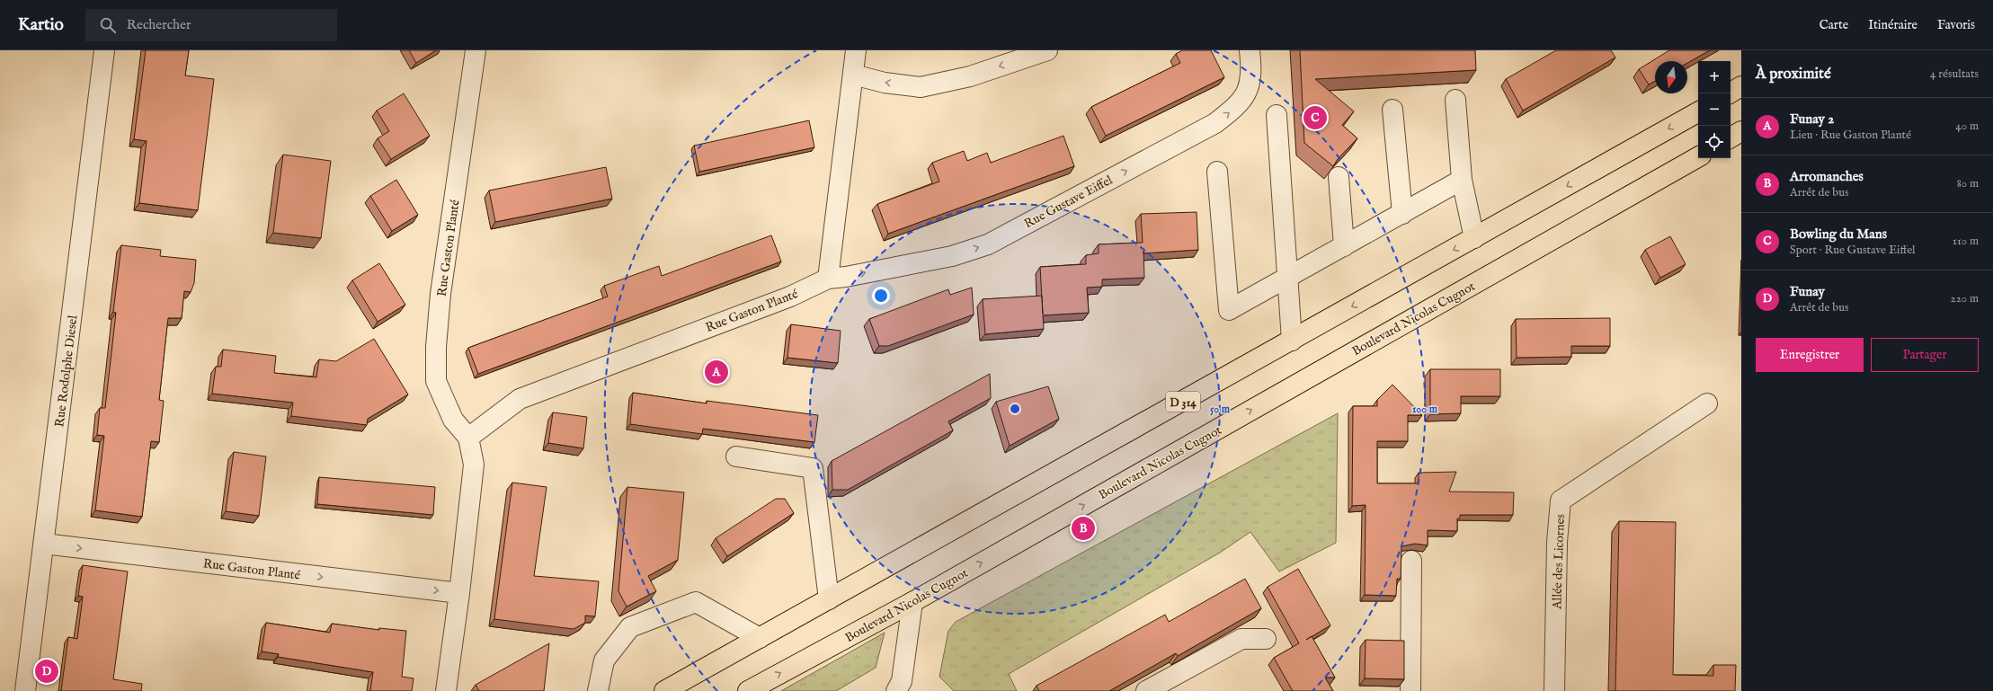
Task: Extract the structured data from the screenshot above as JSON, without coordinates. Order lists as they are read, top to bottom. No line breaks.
{"streets":{"main road":["Boulevard Nicolas Cugnot","D 314"],"street":["Rue Gustave Eiffel","Rue Gaston Planté","Rue Rodolphe Diesel","Allée des Licornes"]},"crossings":[["Rue Gustave Eiffel","Rue Gaston Planté"],["Rue Gaston Planté","Rue Rodolphe Diesel"]],"north":"bottom","page":{"header":"Kartio","search":"Rechercher","nav":["Carte","Itinéraire","Favoris"],"heading":["À proximité","4 résultats"],"map_buttons":["+","−"],"list":[{"mark":"A","name":"Funay 2","note":"Lieu · Rue Gaston Planté","value":"40 m"},{"mark":"B","name":"Arromanches","note":"Arrêt de bus","value":"80 m"},{"mark":"C","name":"Bowling du Mans","note":"Sport · Rue Gustave Eiffel","value":"110 m"},{"mark":"D","name":"Funay","note":"Arrêt de bus","value":"220 m"}],"pins":["C","A","B","D"],"buttons":["Enregistrer","Partager"]},"rings":["50 m","100 m"]}
